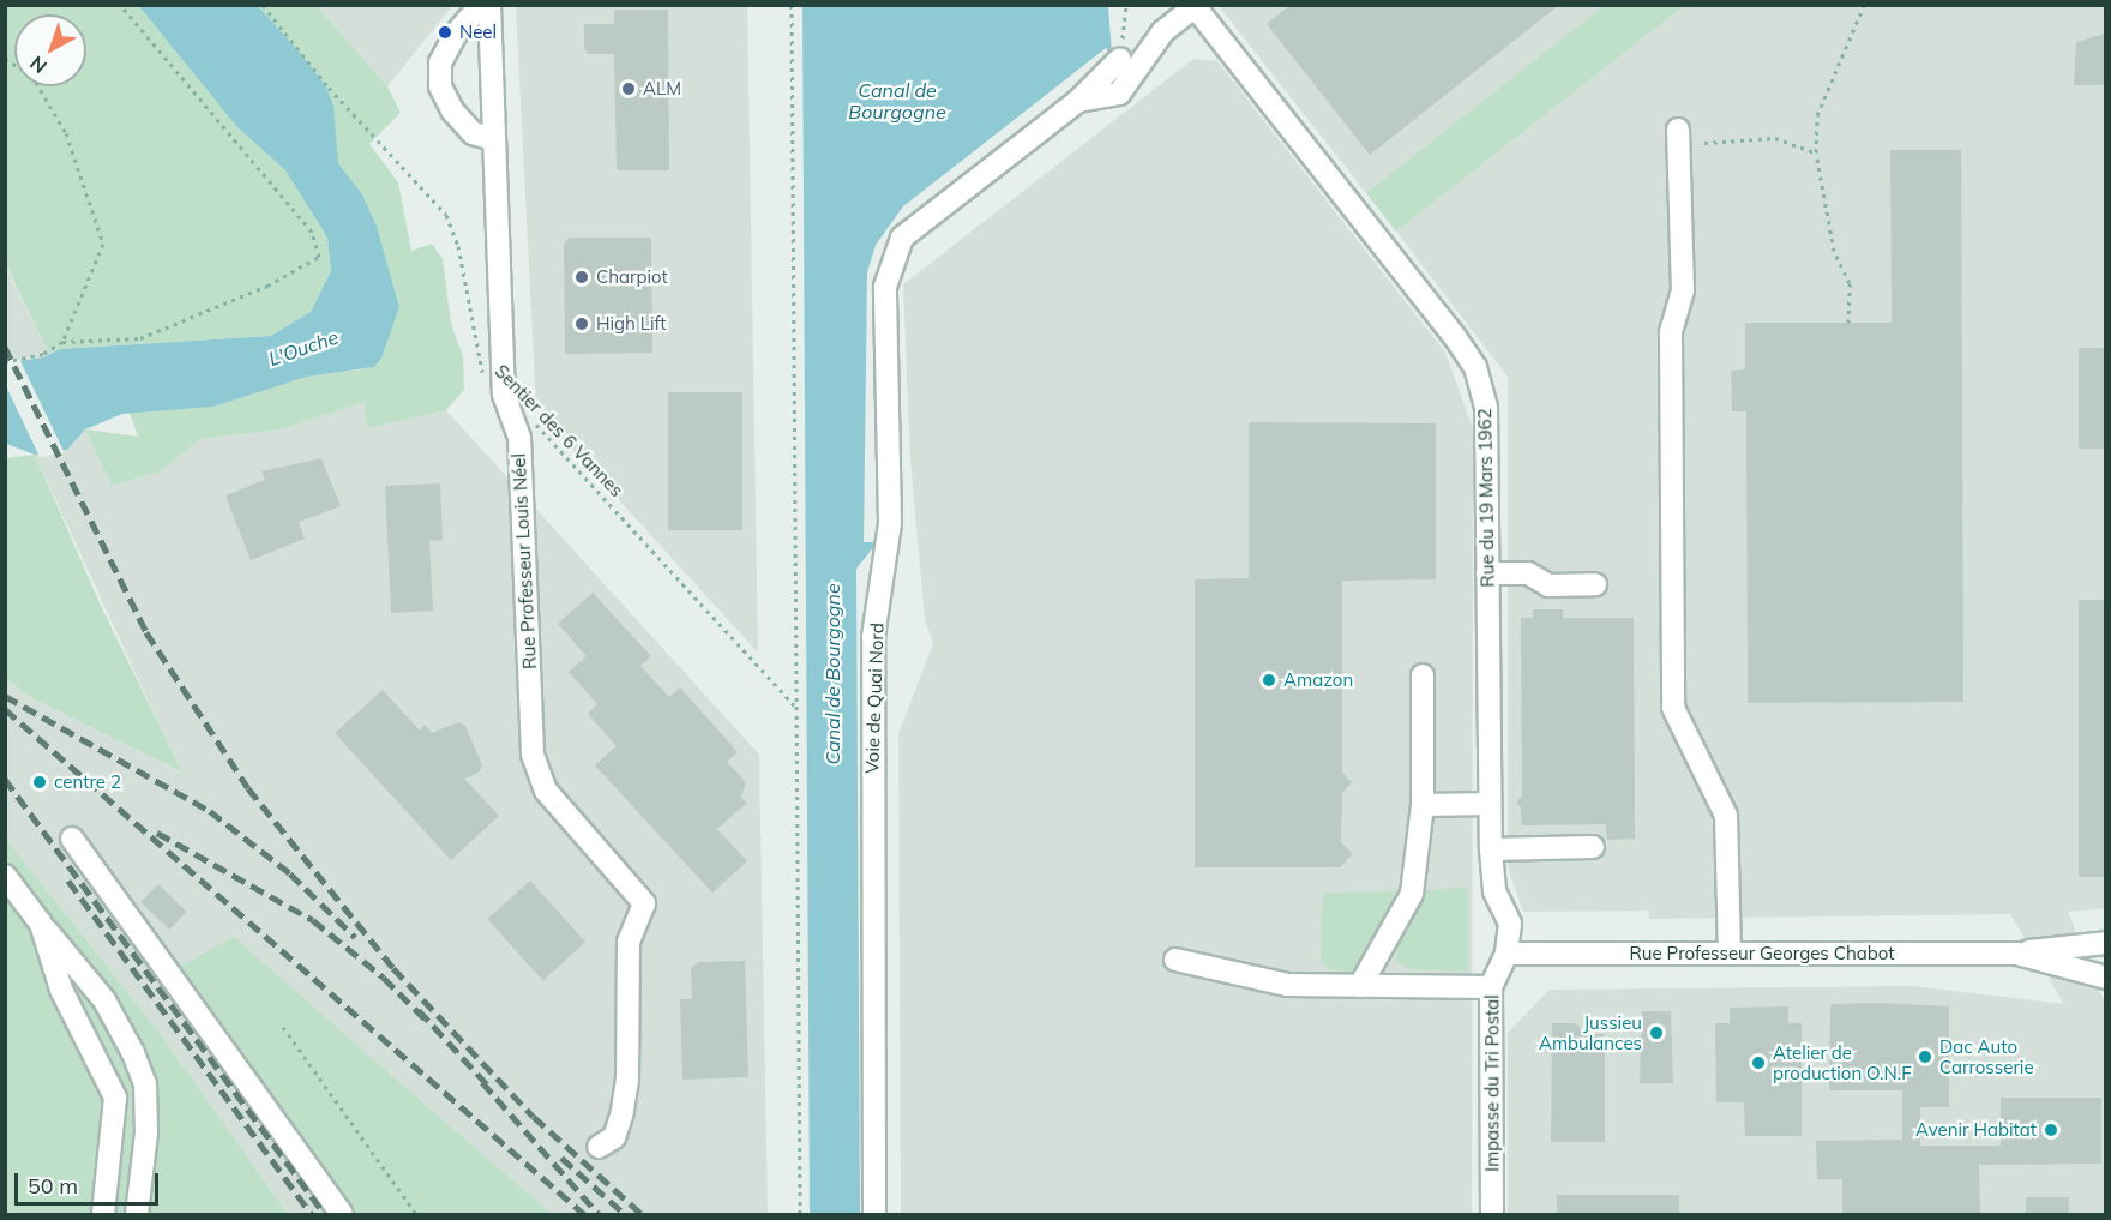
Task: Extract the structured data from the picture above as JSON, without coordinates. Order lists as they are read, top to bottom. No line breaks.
{"streets":{"street":["Rue du 19 Mars 1962","Rue Professeur Louis Néel","Voie de Quai Nord","Rue Professeur Georges Chabot","Impasse du Tri Postal"],"path":["Sentier des 6 Vannes"]},"crossings":[["Sentier des 6 Vannes","Rue Professeur Louis Néel"],["Rue du 19 Mars 1962","Voie de Quai Nord"],["Rue du 19 Mars 1962","Rue Professeur Georges Chabot"],["Rue du 19 Mars 1962","Impasse du Tri Postal"],["Rue Professeur Georges Chabot","Impasse du Tri Postal"]],"water":["Canal de Bourgogne","L'Ouche"],"places":["Neel","ALM","Charpiot","High Lift","Amazon","centre 2","Jussieu Ambulances","Dac Auto Carrosserie","Atelier de production O.N.F","Avenir Habitat"],"scale_bar":"50 m","north":"bottom left"}
